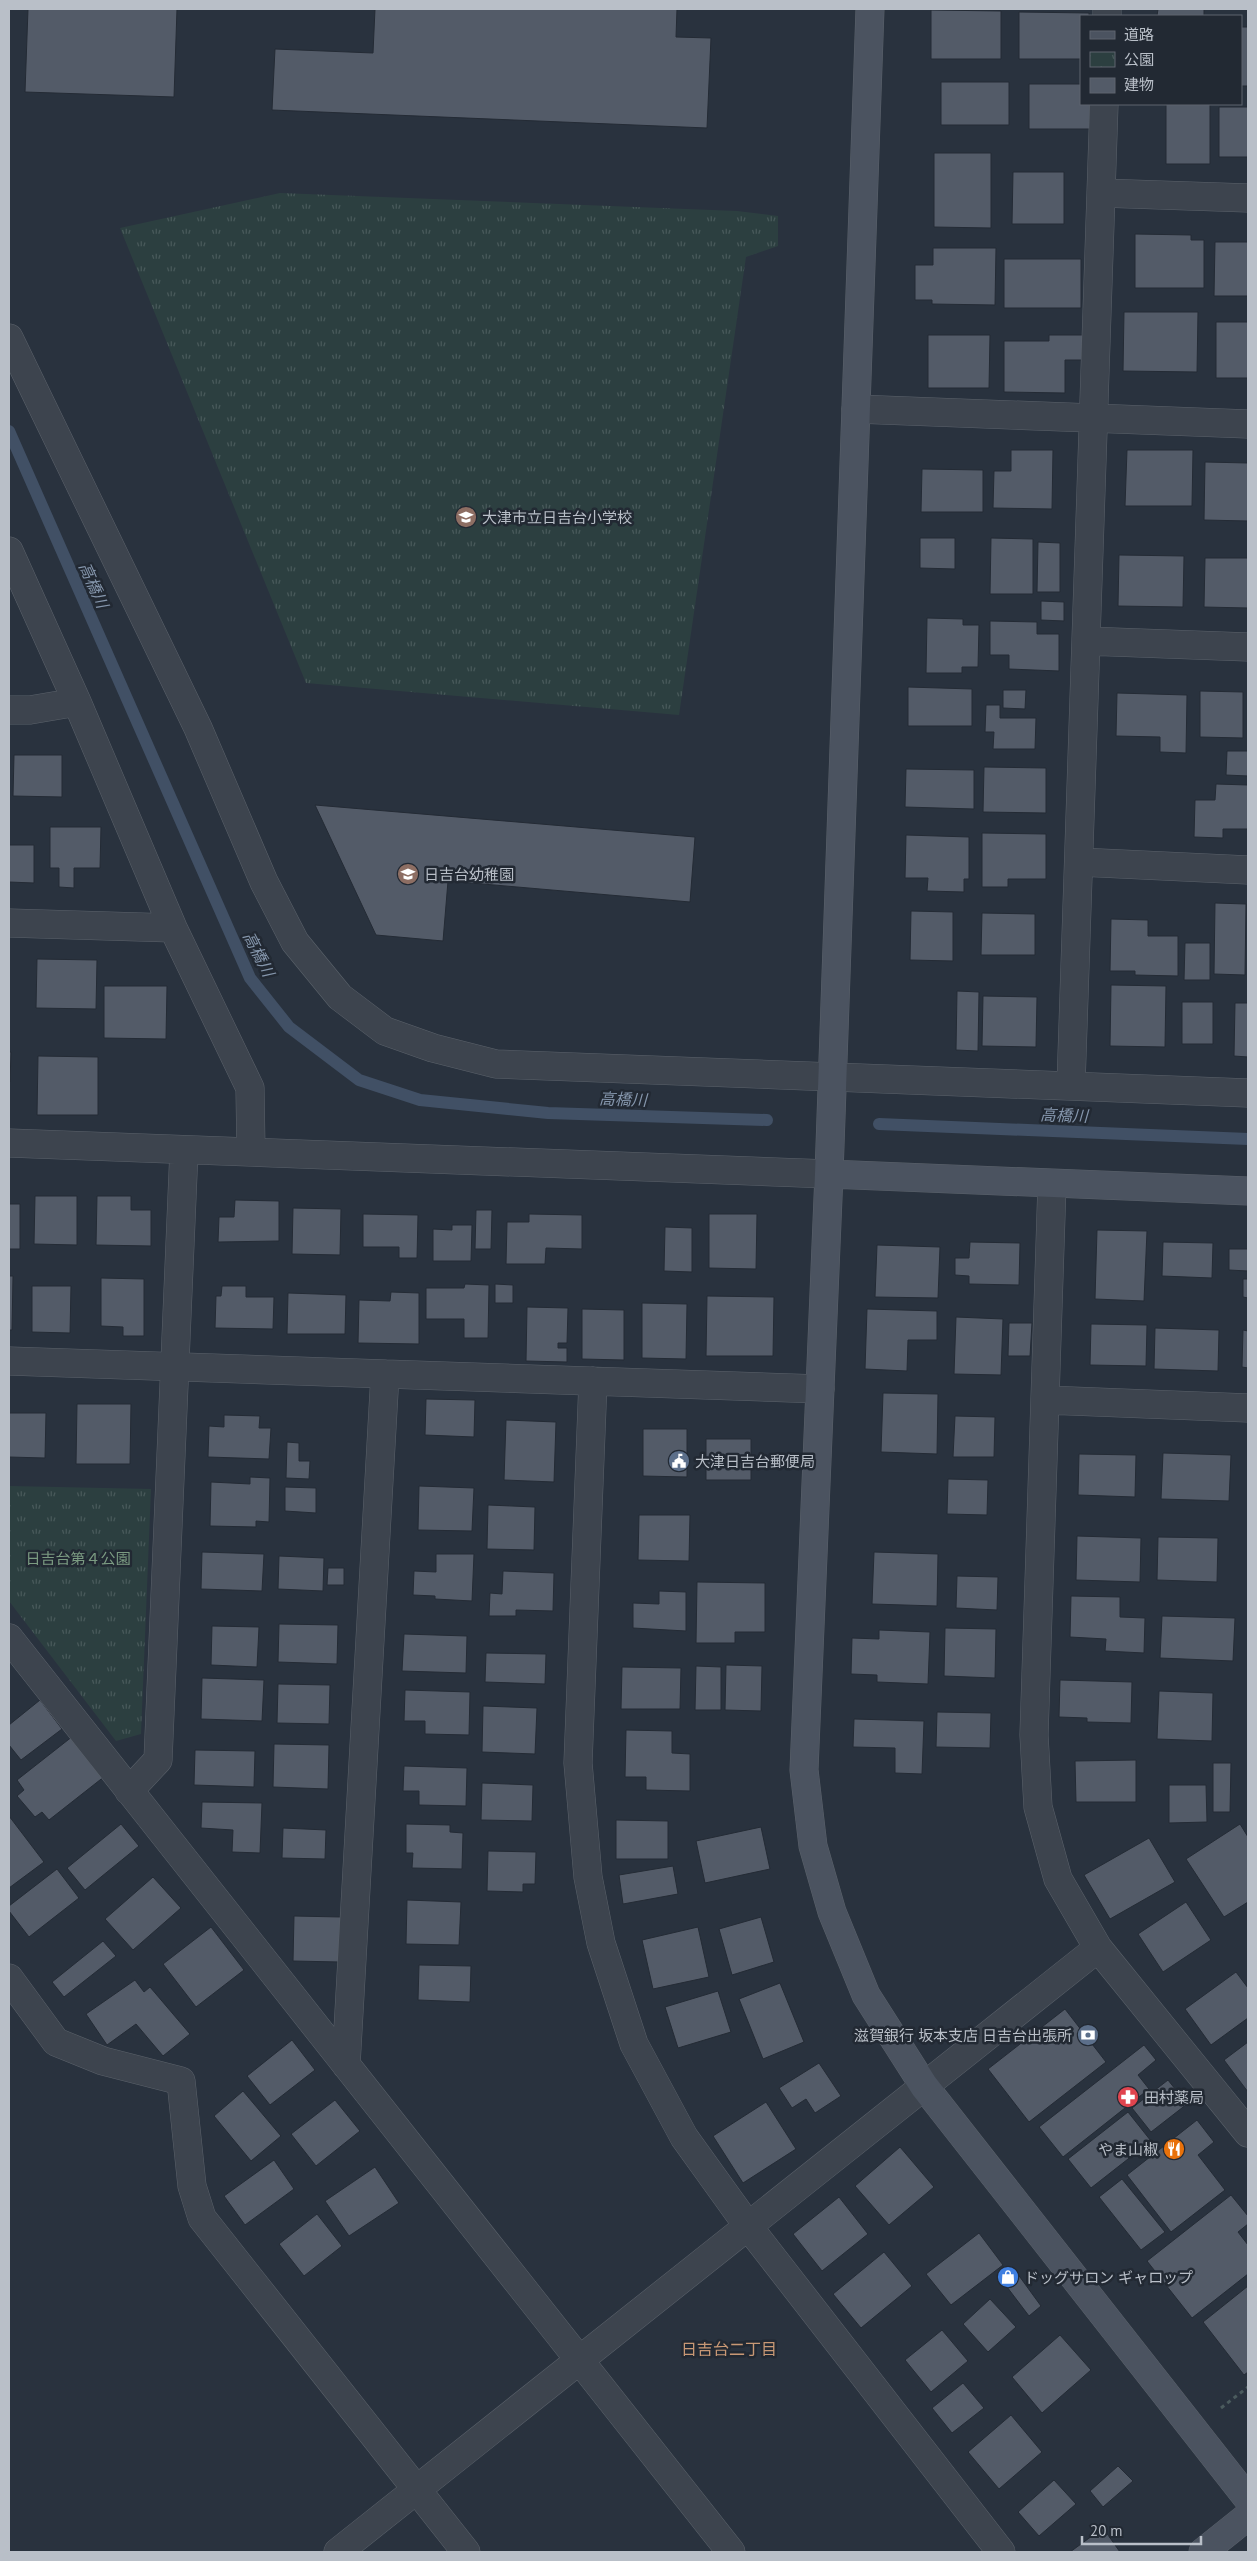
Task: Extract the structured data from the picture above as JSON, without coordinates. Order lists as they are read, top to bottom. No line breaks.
{"districts":["日吉台二丁目"],"water":["高橋川"],"parks":["日吉台第４公園"],"places":{"school or university":["大津市立日吉台小学校","日吉台幼稚園"],"public building":["大津日吉台郵便局"],"bank":["滋賀銀行 坂本支店 日吉台出張所"],"pharmacy":["田村薬局"],"restaurant":["やま山椒"],"shop":["ドッグサロン ギャロップ"]},"legend":["道路","公園","建物"],"scale_bar":"20 m"}
